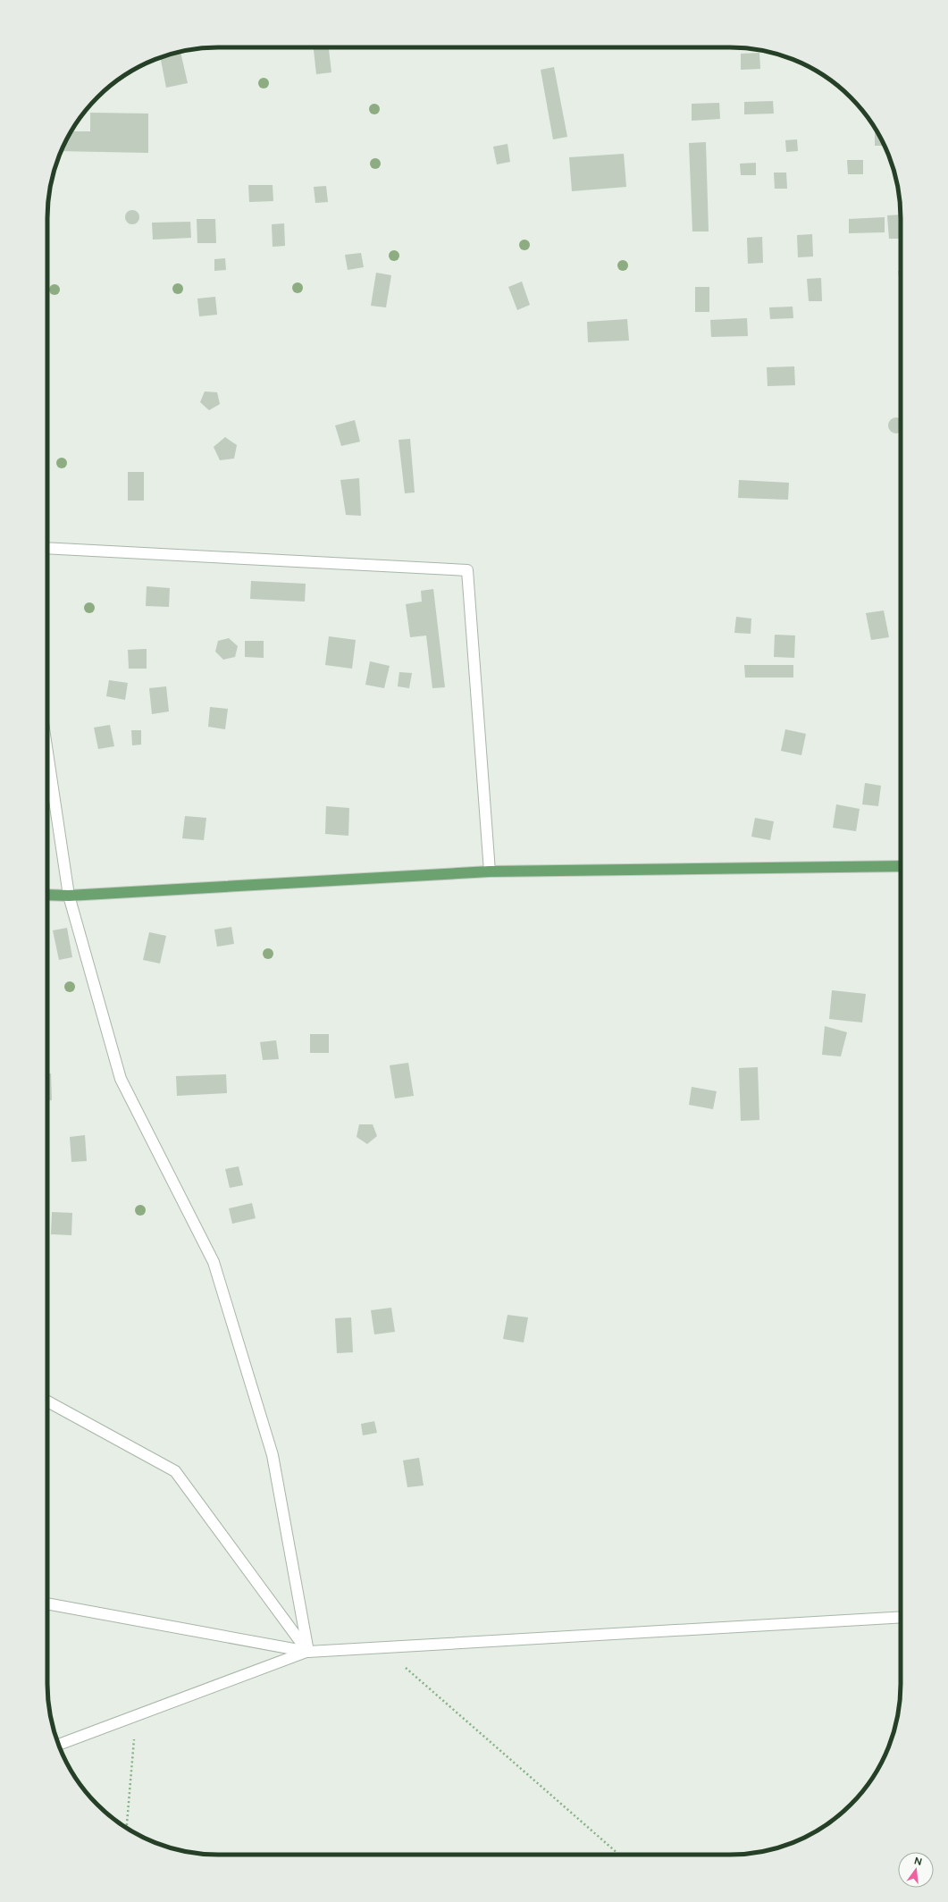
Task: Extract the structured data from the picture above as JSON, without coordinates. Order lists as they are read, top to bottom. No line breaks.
{"north":"top"}
